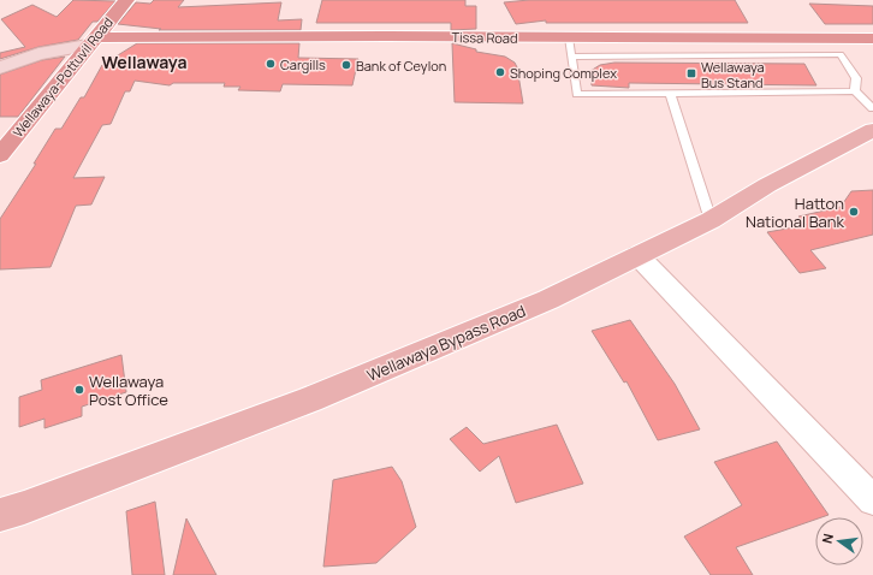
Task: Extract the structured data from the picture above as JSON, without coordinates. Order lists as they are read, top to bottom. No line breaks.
{"streets":{"highway":["Tissa Road","Wellawaya-Pottuvil Road"],"main road":["Wellawaya Bypass Road"]},"crossings":[["Tissa Road","Wellawaya-Pottuvil Road"]],"districts":["Wellawaya"],"places":{"other":["Cargills","Bank of Ceylon","Shoping Complex","Hatton National Bank","Wellawaya Post Office"],"transit":["Wellawaya Bus Stand"]},"north":"left"}
